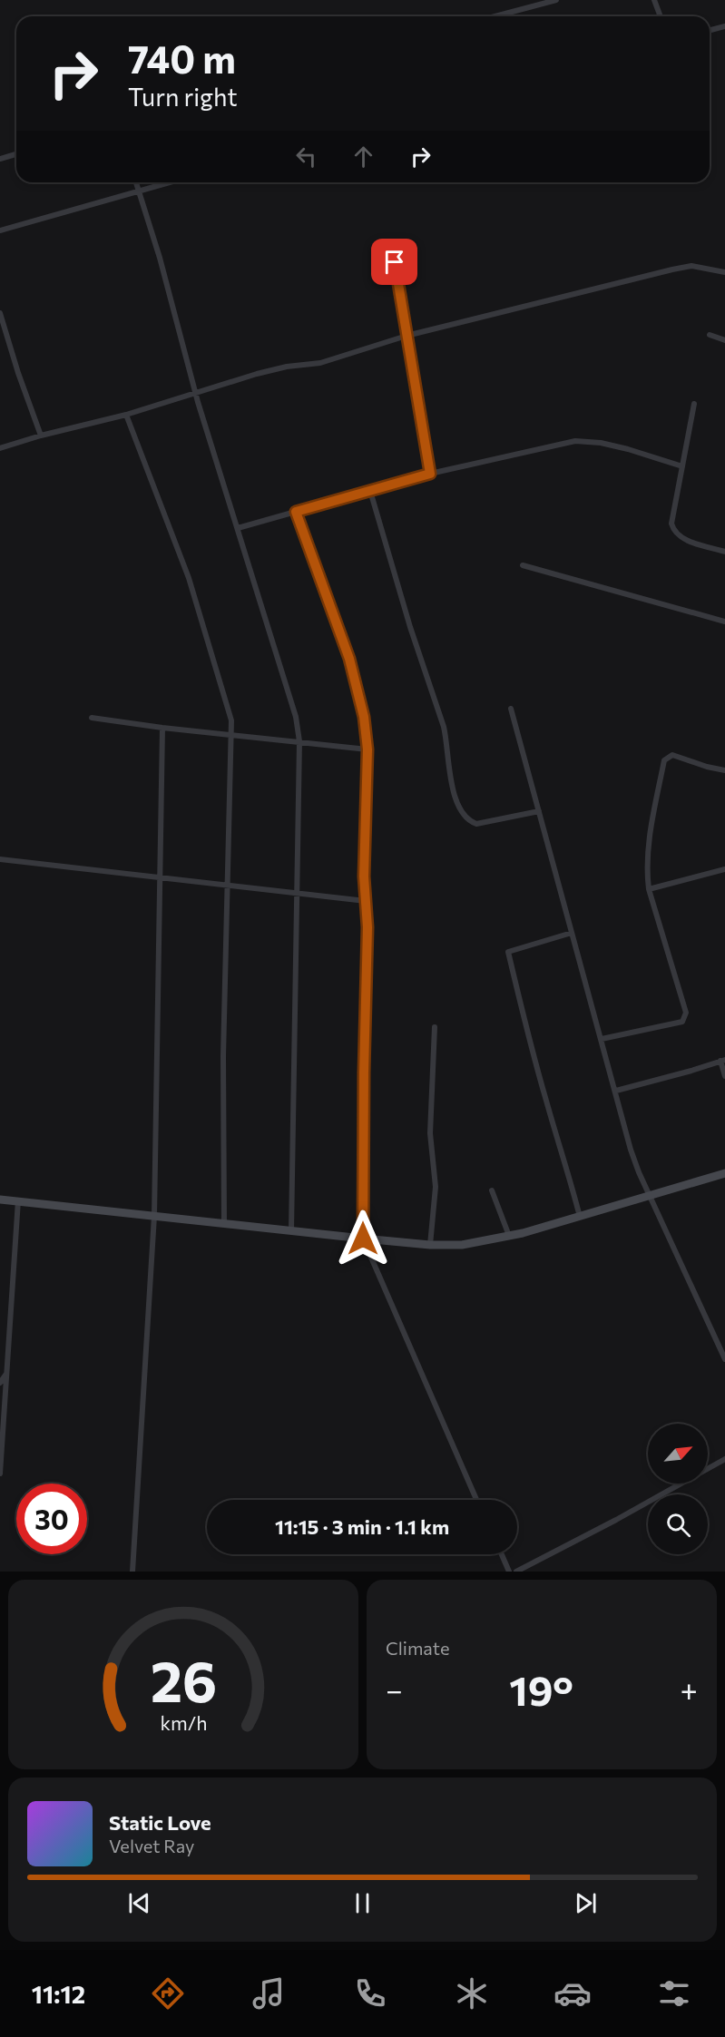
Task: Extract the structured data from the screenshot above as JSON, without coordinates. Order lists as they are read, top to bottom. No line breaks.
{"north":"top right","page":{"turn":["740 m","Turn right"],"limit":"30","trip":"11:15 · 3 min · 1.1 km","tile":"Climate","heat":["−","19°","+"],"song":["Static Love","Velvet Ray"],"tabs":"11:12","gauge":["26","km/h"]}}
